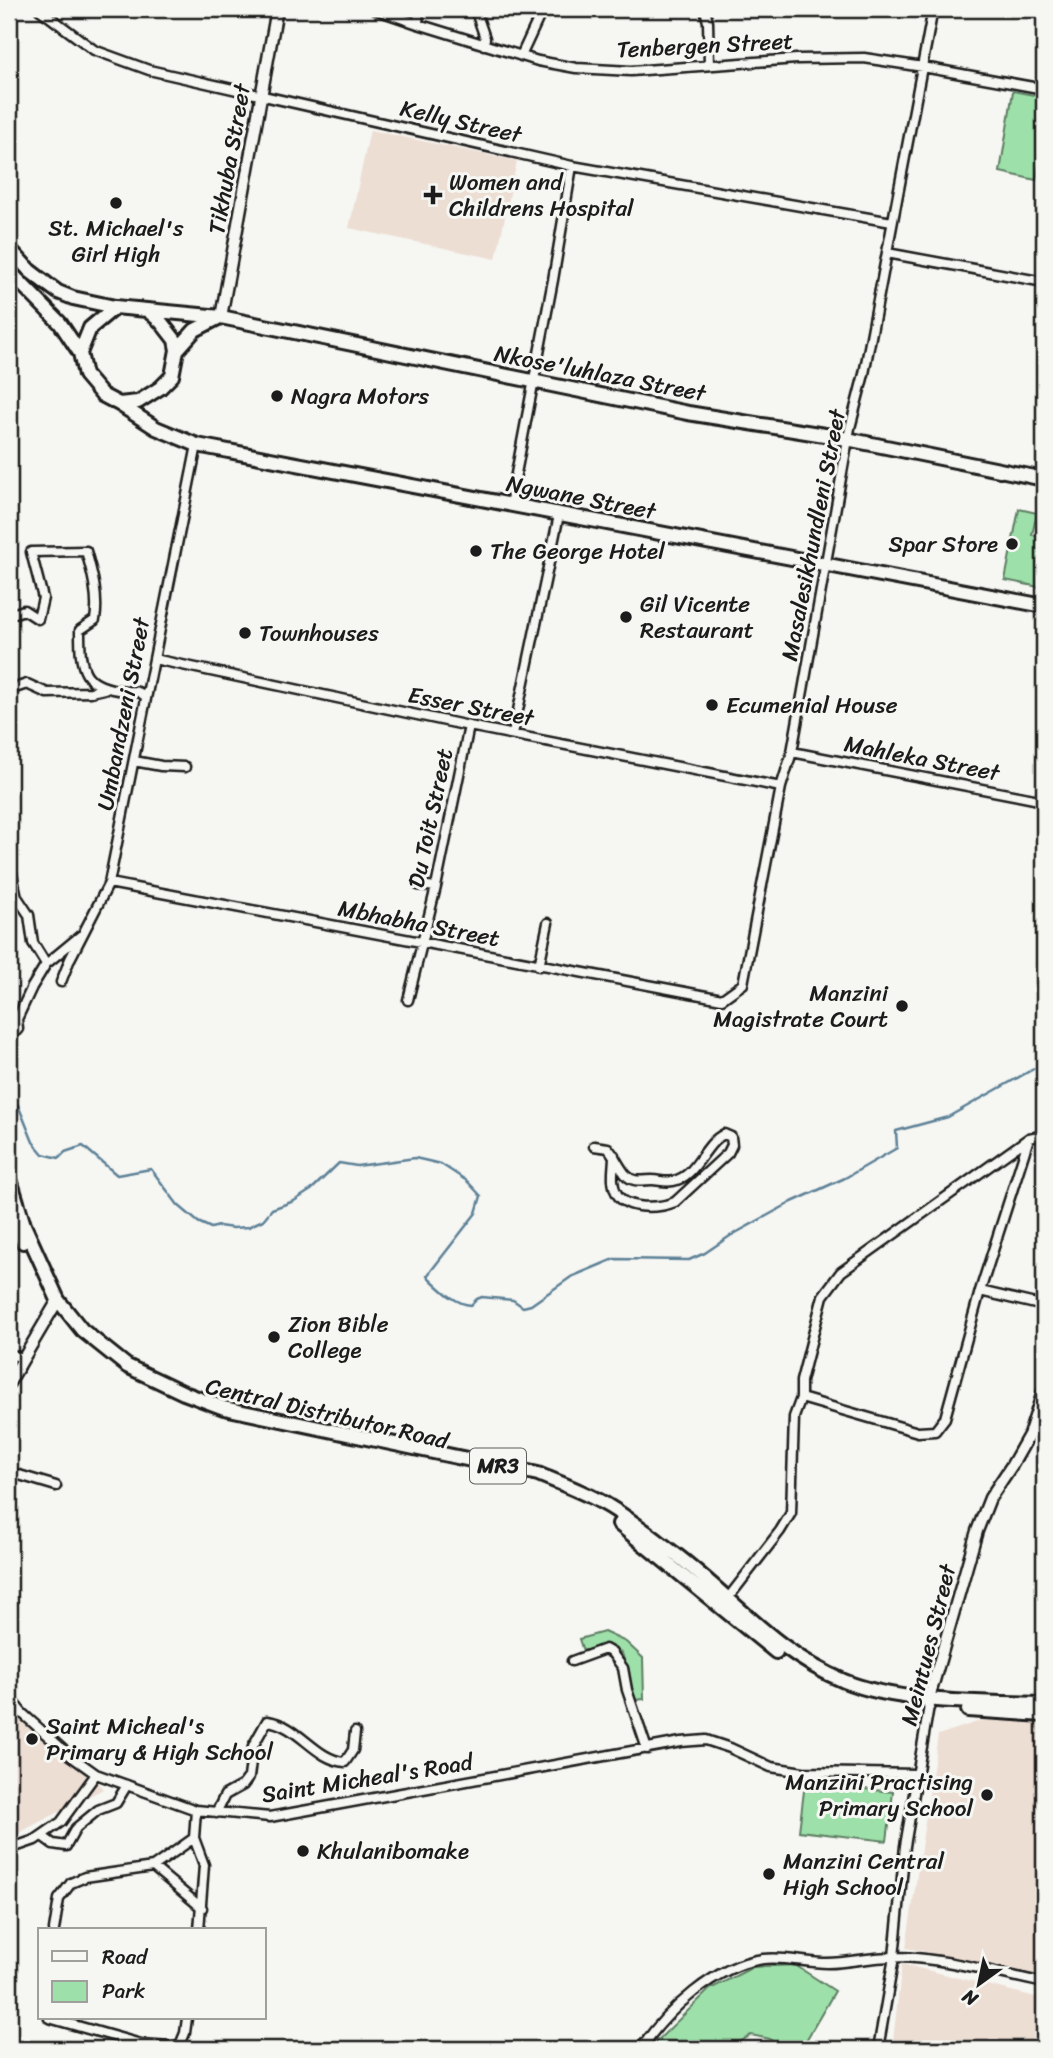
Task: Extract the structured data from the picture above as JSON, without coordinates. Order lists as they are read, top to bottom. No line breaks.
{"streets":{"main road":["Nkose'luhlaza Street","Ngwane Street","Central Distributor Road","MR3"],"street":["Tenbergen Street","Kelly Street","Tikhuba Street","Masalesikhundleni Street","Esser Street","Umbandzeni Street","Mahleka Street","Du Toit Street","Mbhabha Street","Meintues Street","Saint Micheal's Road"]},"crossings":[["Tenbergen Street","Masalesikhundleni Street"],["Kelly Street","Tikhuba Street"],["Kelly Street","Masalesikhundleni Street"],["Tikhuba Street","Nkose'luhlaza Street"],["Nkose'luhlaza Street","Ngwane Street"],["Nkose'luhlaza Street","Masalesikhundleni Street"],["Ngwane Street","Masalesikhundleni Street"],["Ngwane Street","Umbandzeni Street"],["Masalesikhundleni Street","Esser Street"],["Masalesikhundleni Street","Mahleka Street"],["Masalesikhundleni Street","Mbhabha Street"],["Esser Street","Umbandzeni Street"],["Esser Street","Du Toit Street"],["Umbandzeni Street","Mbhabha Street"],["Du Toit Street","Mbhabha Street"],["Central Distributor Road","Meintues Street"],["Meintues Street","Saint Micheal's Road"]],"places":{"health":["Women and Childrens Hospital"],"other":["St. Michael's Girl High","Nagra Motors","Spar Store","The George Hotel","Gil Vicente Restaurant","Townhouses","Ecumenial House","Manzini Magistrate Court","Zion Bible College","Saint Micheal's Primary & High School","Manzini Practising Primary School","Khulanibomake","Manzini Central High School"]},"legend":["Road","Park"],"north":"bottom left"}
